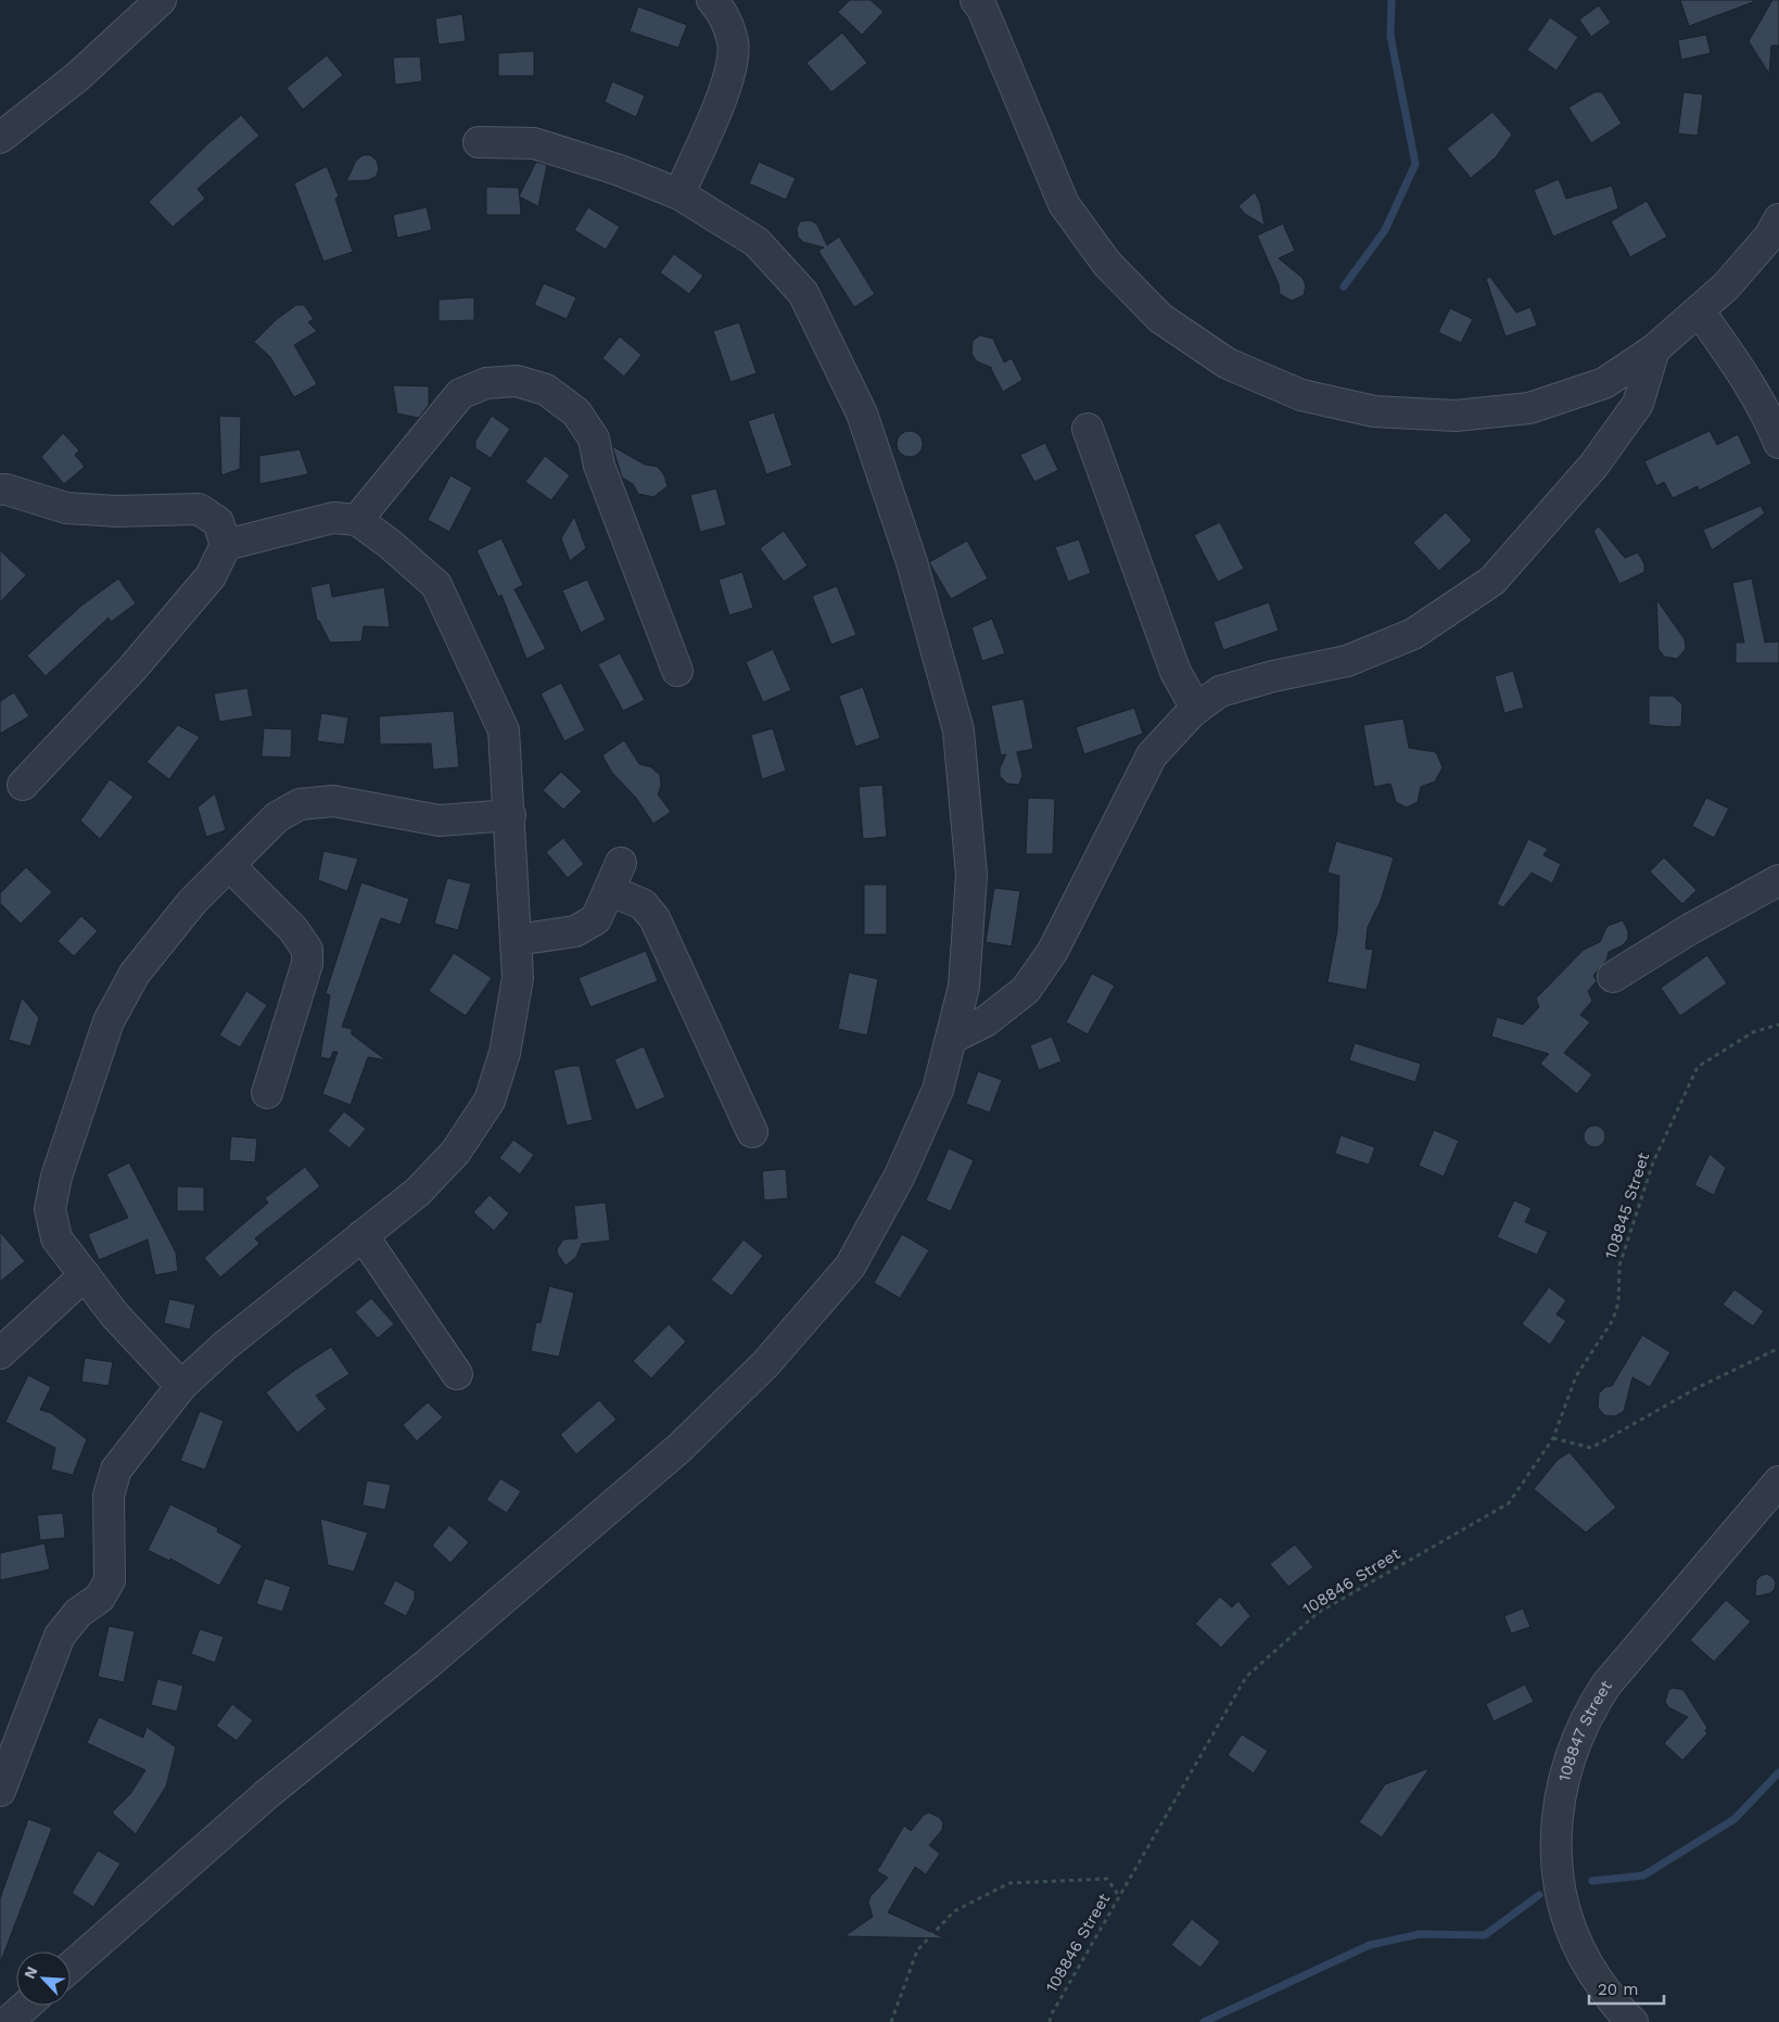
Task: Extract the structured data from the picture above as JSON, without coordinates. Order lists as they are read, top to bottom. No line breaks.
{"streets":{"street":["108847 Street"],"path":["108845 Street","108846 Street"]},"crossings":[["108845 Street","108846 Street"]],"scale_bar":"20 m","north":"top left"}
